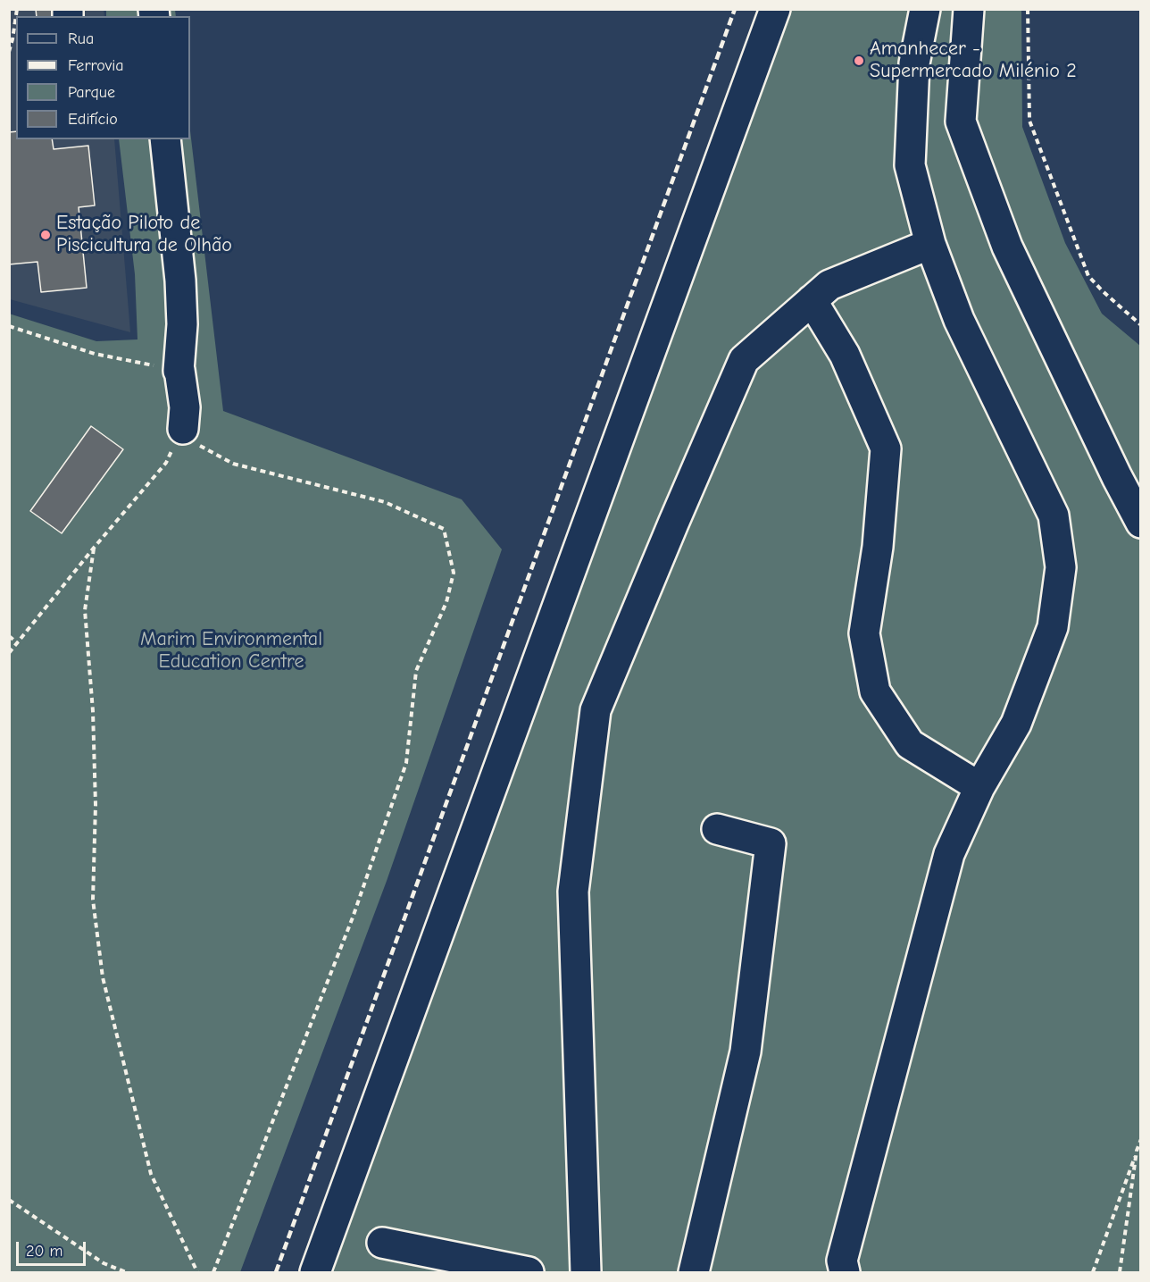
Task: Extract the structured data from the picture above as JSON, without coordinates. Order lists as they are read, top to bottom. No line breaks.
{"parks":["Marim Environmental Education Centre"],"places":["Amanhecer - Supermercado Milénio 2","Estação Piloto de Piscicultura de Olhão"],"legend":["Rua","Ferrovia","Parque","Edifício"],"scale_bar":"20 m"}
